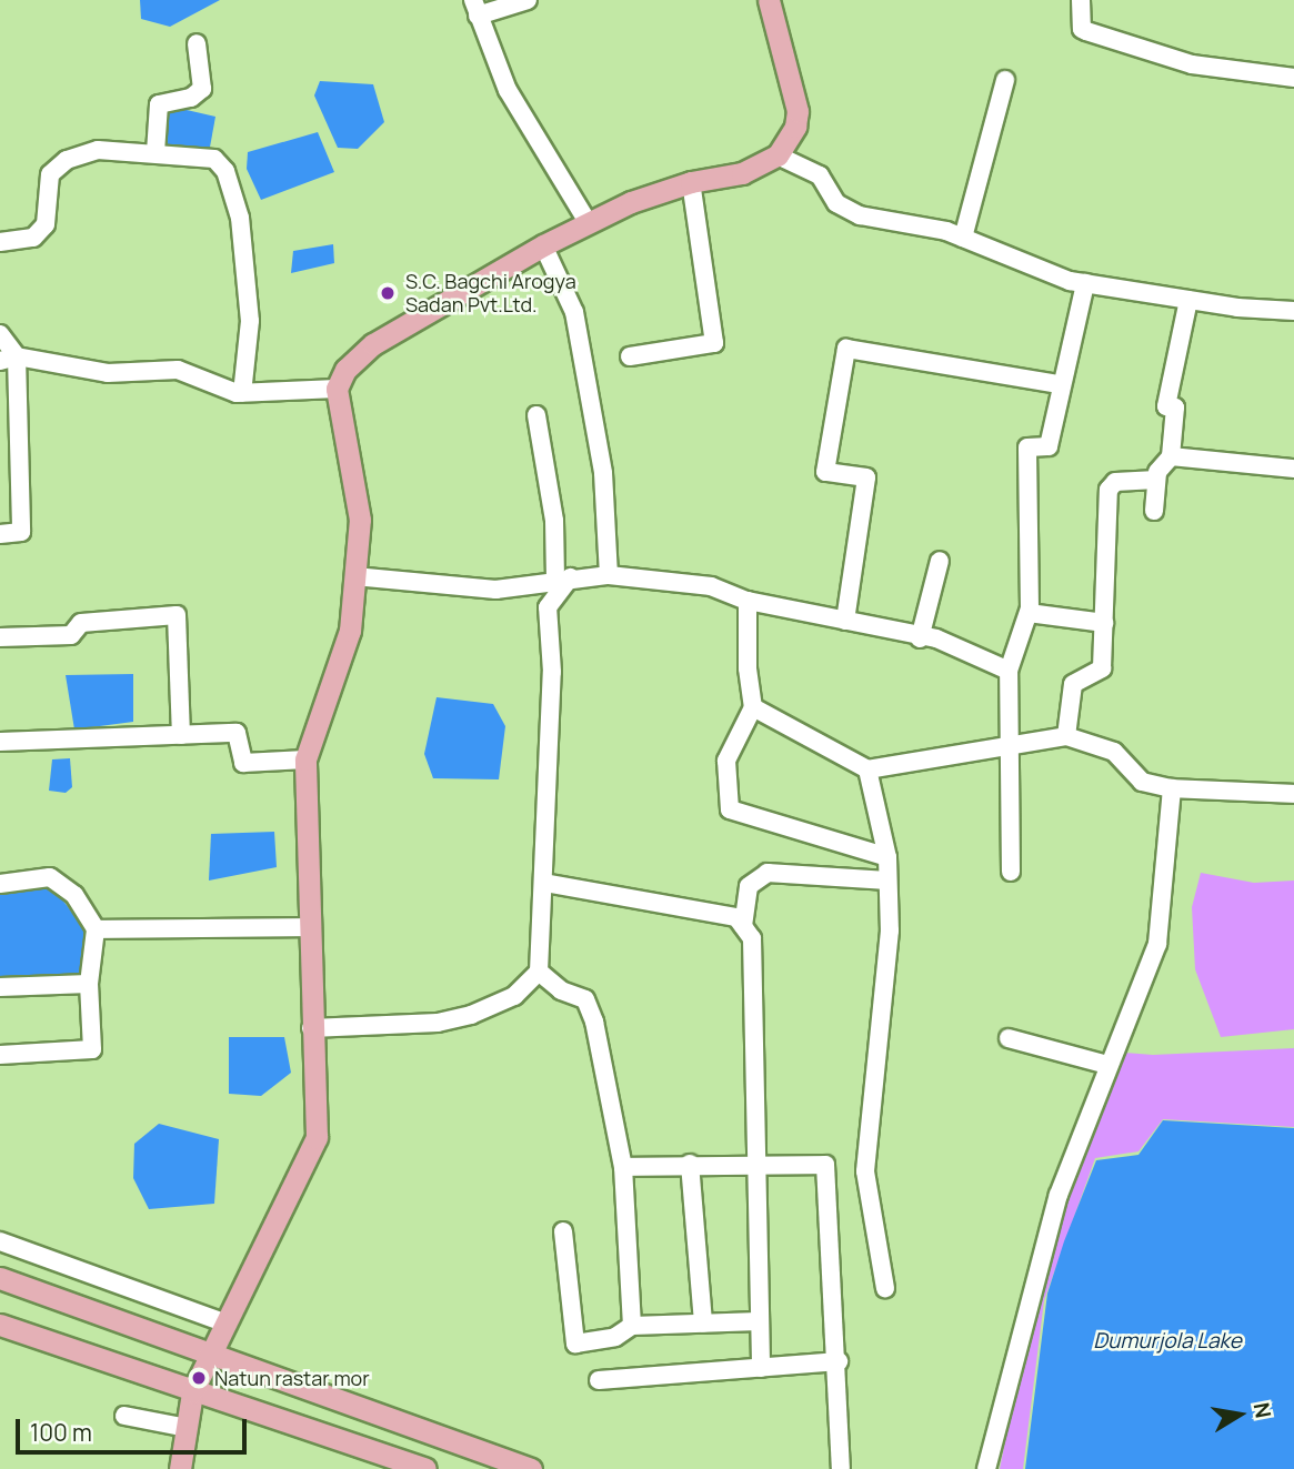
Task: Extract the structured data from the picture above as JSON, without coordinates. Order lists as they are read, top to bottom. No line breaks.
{"water":["Dumurjola Lake"],"places":["S.C. Bagchi Arogya Sadan Pvt.Ltd.","Natun rastar mor"],"scale_bar":"100 m","north":"right"}
